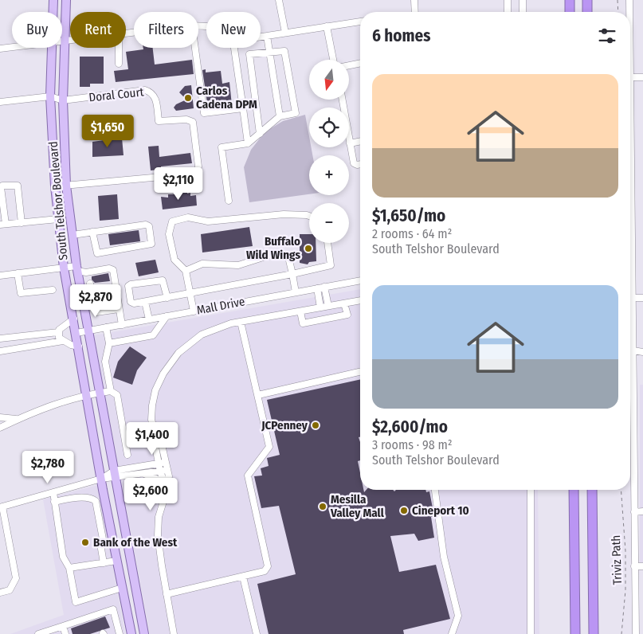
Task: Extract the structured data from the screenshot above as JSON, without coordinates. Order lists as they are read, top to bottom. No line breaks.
{"streets":{"main road":["South Telshor Boulevard"],"street":["Doral Court","Mall Drive"],"path":["Triviz Path"]},"crossings":[["Doral Court","South Telshor Boulevard"],["South Telshor Boulevard","Mall Drive"]],"places":["Carlos Cadena DPM","Buffalo Wild Wings","JCPenney","Mesilla Valley Mall","Cineport 10","Bank of the West"],"north":"bottom","page":{"chip":["Buy","Rent","Filters","New"],"heading":"6 homes","map_buttons":["+","−"],"list":[{"name":"$1,650/mo","note":"2 rooms · 64 m² · South Telshor Boulevard"},{"name":"$2,600/mo","note":"3 rooms · 98 m² · South Telshor Boulevard"}],"price":["$1,650","$2,110","$2,870","$1,400","$2,780","$2,600"]}}
